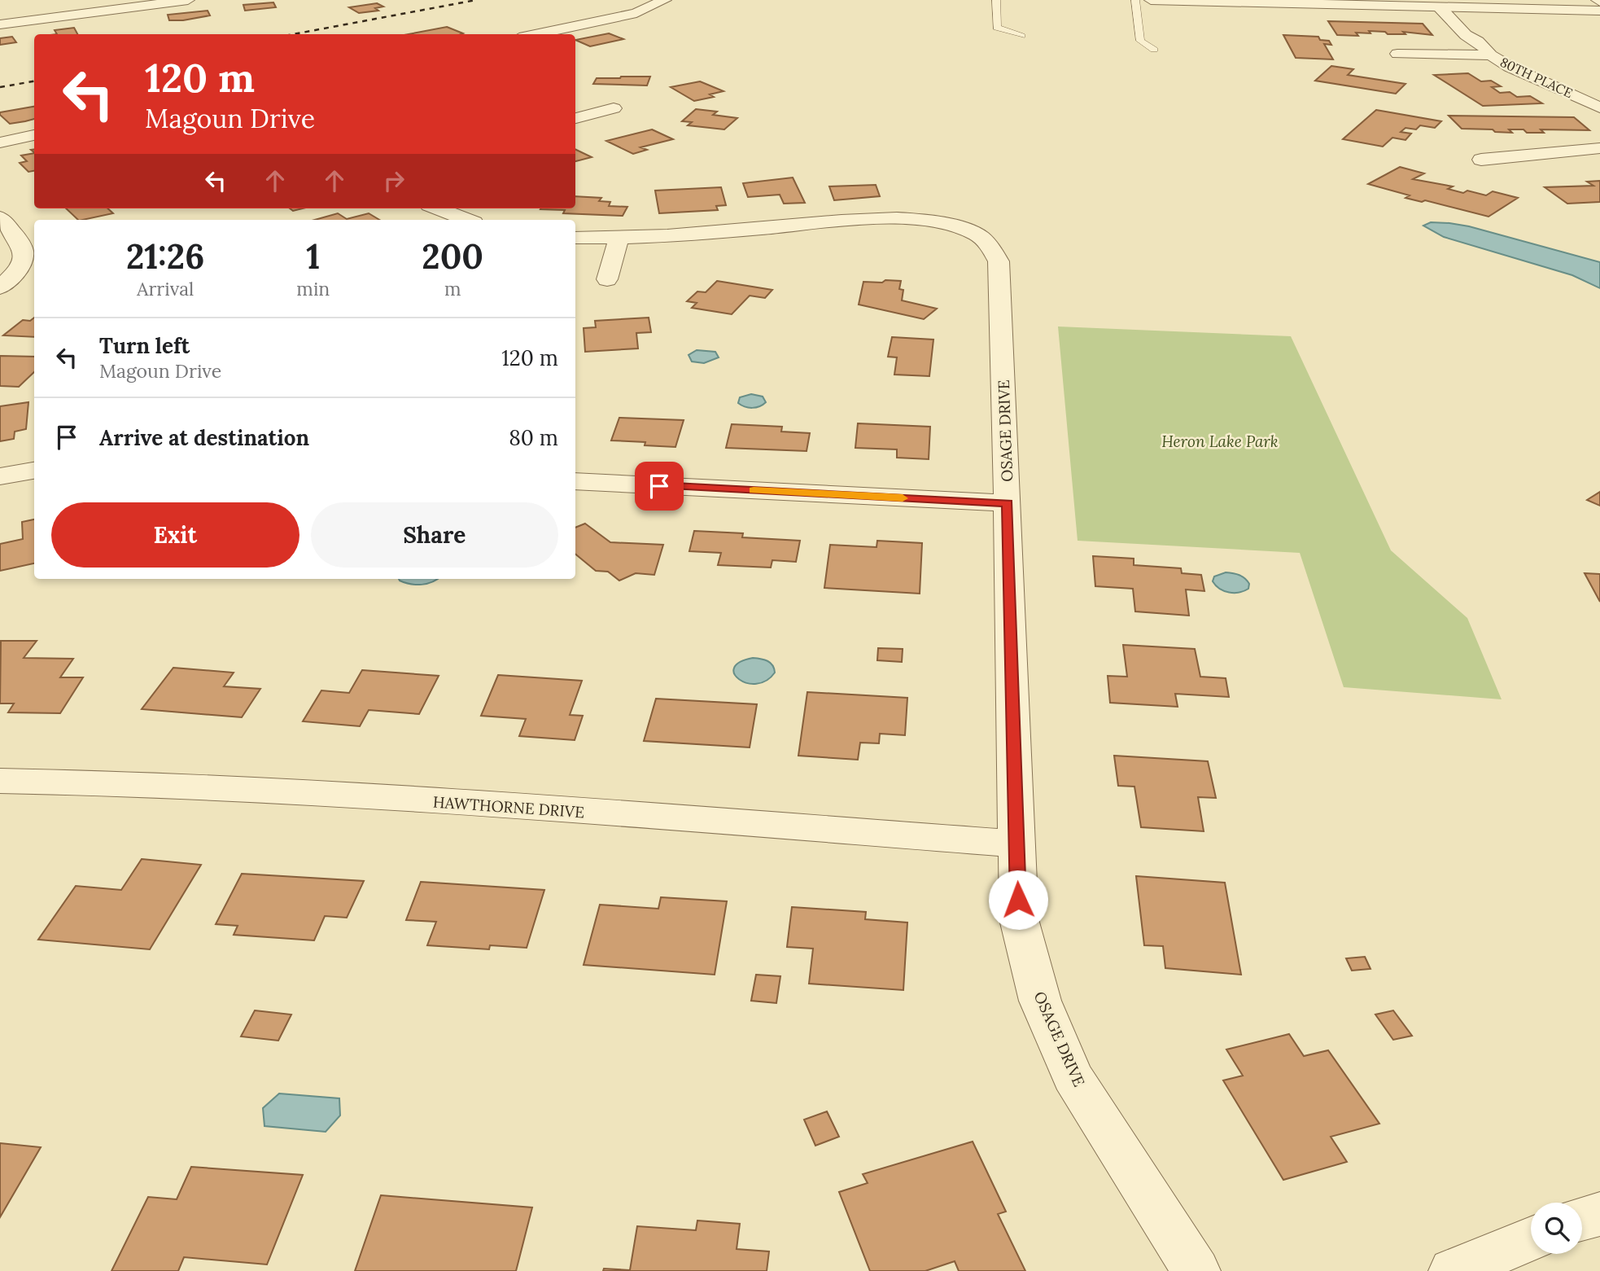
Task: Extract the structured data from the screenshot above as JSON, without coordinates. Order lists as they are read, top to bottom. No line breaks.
{"streets":{"street":["80TH PLACE","OSAGE DRIVE","HAWTHORNE DRIVE"]},"crossings":[["OSAGE DRIVE","HAWTHORNE DRIVE"]],"parks":["Heron Lake Park"],"page":{"turn":["120 m","Magoun Drive"],"eta":["21:26","Arrival","1","min","200","m"],"list":[{"name":"Turn left","note":"Magoun Drive","value":"120 m"},{"name":"Arrive at destination","value":"80 m"}],"buttons":["Exit","Share"]}}
